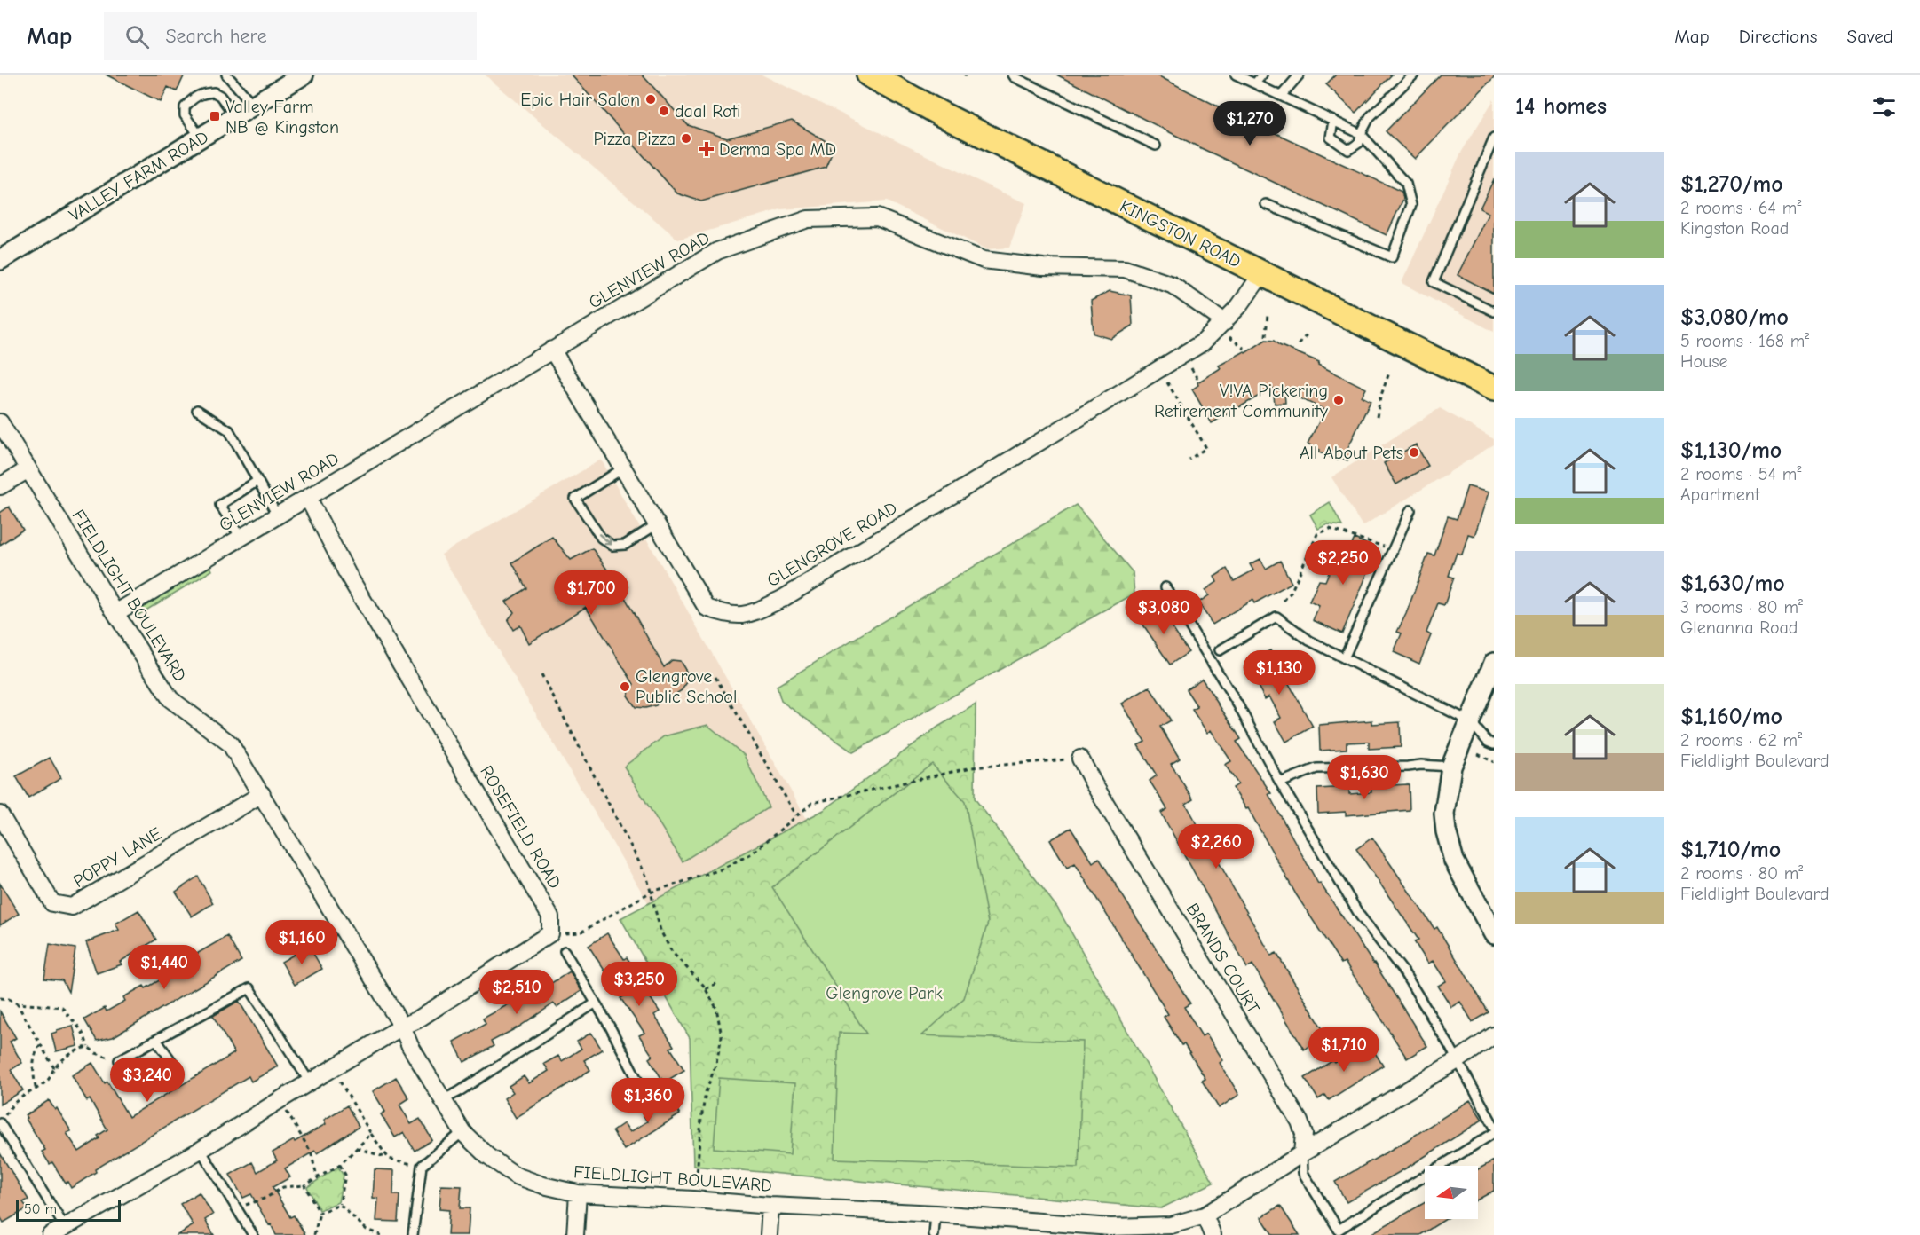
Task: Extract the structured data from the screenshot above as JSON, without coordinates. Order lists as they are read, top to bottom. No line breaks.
{"streets":{"main road":["KINGSTON ROAD"],"street":["VALLEY FARM ROAD","GLENVIEW ROAD","GLENGROVE ROAD","FIELDLIGHT BOULEVARD","ROSEFIELD ROAD","POPPY LANE","BRANDS COURT"]},"crossings":[["GLENVIEW ROAD","GLENGROVE ROAD"],["GLENVIEW ROAD","FIELDLIGHT BOULEVARD"],["GLENVIEW ROAD","ROSEFIELD ROAD"],["FIELDLIGHT BOULEVARD","POPPY LANE"],["FIELDLIGHT BOULEVARD","BRANDS COURT"]],"parks":["Glengrove Park"],"places":{"other":["Epic Hair Salon","daal Roti","Pizza Pizza","V!VA Pickering Retirement Community","All About Pets","Glengrove Public School"],"transit":["Valley Farm NB @ Kingston"],"health":["Derma Spa MD"]},"scale_bar":"50 m","north":"left","page":{"header":"Map","search":"Search here","nav":["Map","Directions","Saved"],"heading":"14 homes","price":["$1,270","$2,250","$1,700","$3,080","$1,130","$1,630","$2,260","$1,160","$1,440","$3,250","$2,510","$1,710","$3,240","$1,360"],"list":[{"name":"$1,270/mo","note":"2 rooms · 64 m² · Kingston Road"},{"name":"$3,080/mo","note":"5 rooms · 168 m² · House"},{"name":"$1,130/mo","note":"2 rooms · 54 m² · Apartment"},{"name":"$1,630/mo","note":"3 rooms · 80 m² · Glenanna Road"},{"name":"$1,160/mo","note":"2 rooms · 62 m² · Fieldlight Boulevard"},{"name":"$1,710/mo","note":"2 rooms · 80 m² · Fieldlight Boulevard"}],"scale":"50 m"}}
